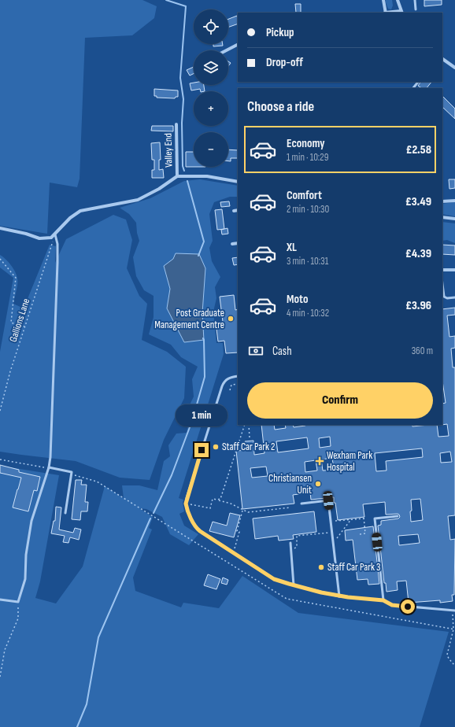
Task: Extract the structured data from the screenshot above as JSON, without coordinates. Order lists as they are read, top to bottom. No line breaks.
{"streets":{"street":["Valley End"],"path":["Gallions Lane"]},"places":{"other":["Post Graduate Management Centre","Staff Car Park 2","Christiansen Unit","Staff Car Park 3"],"health":["Wexham Park Hospital"]},"page":{"map_buttons":["+","−"],"banner":["Pickup","Drop-off"],"heading":"Choose a ride","list":[{"name":"Economy","note":"1 min · 10:29","value":"£2.58"},{"name":"Comfort","note":"2 min · 10:30","value":"£3.49"},{"name":"XL","note":"3 min · 10:31","value":"£4.39"},{"name":"Moto","note":"4 min · 10:32","value":"£3.96"}],"pay":["Cash","360 m"],"buttons":"Confirm","bubble":"1 min"}}
